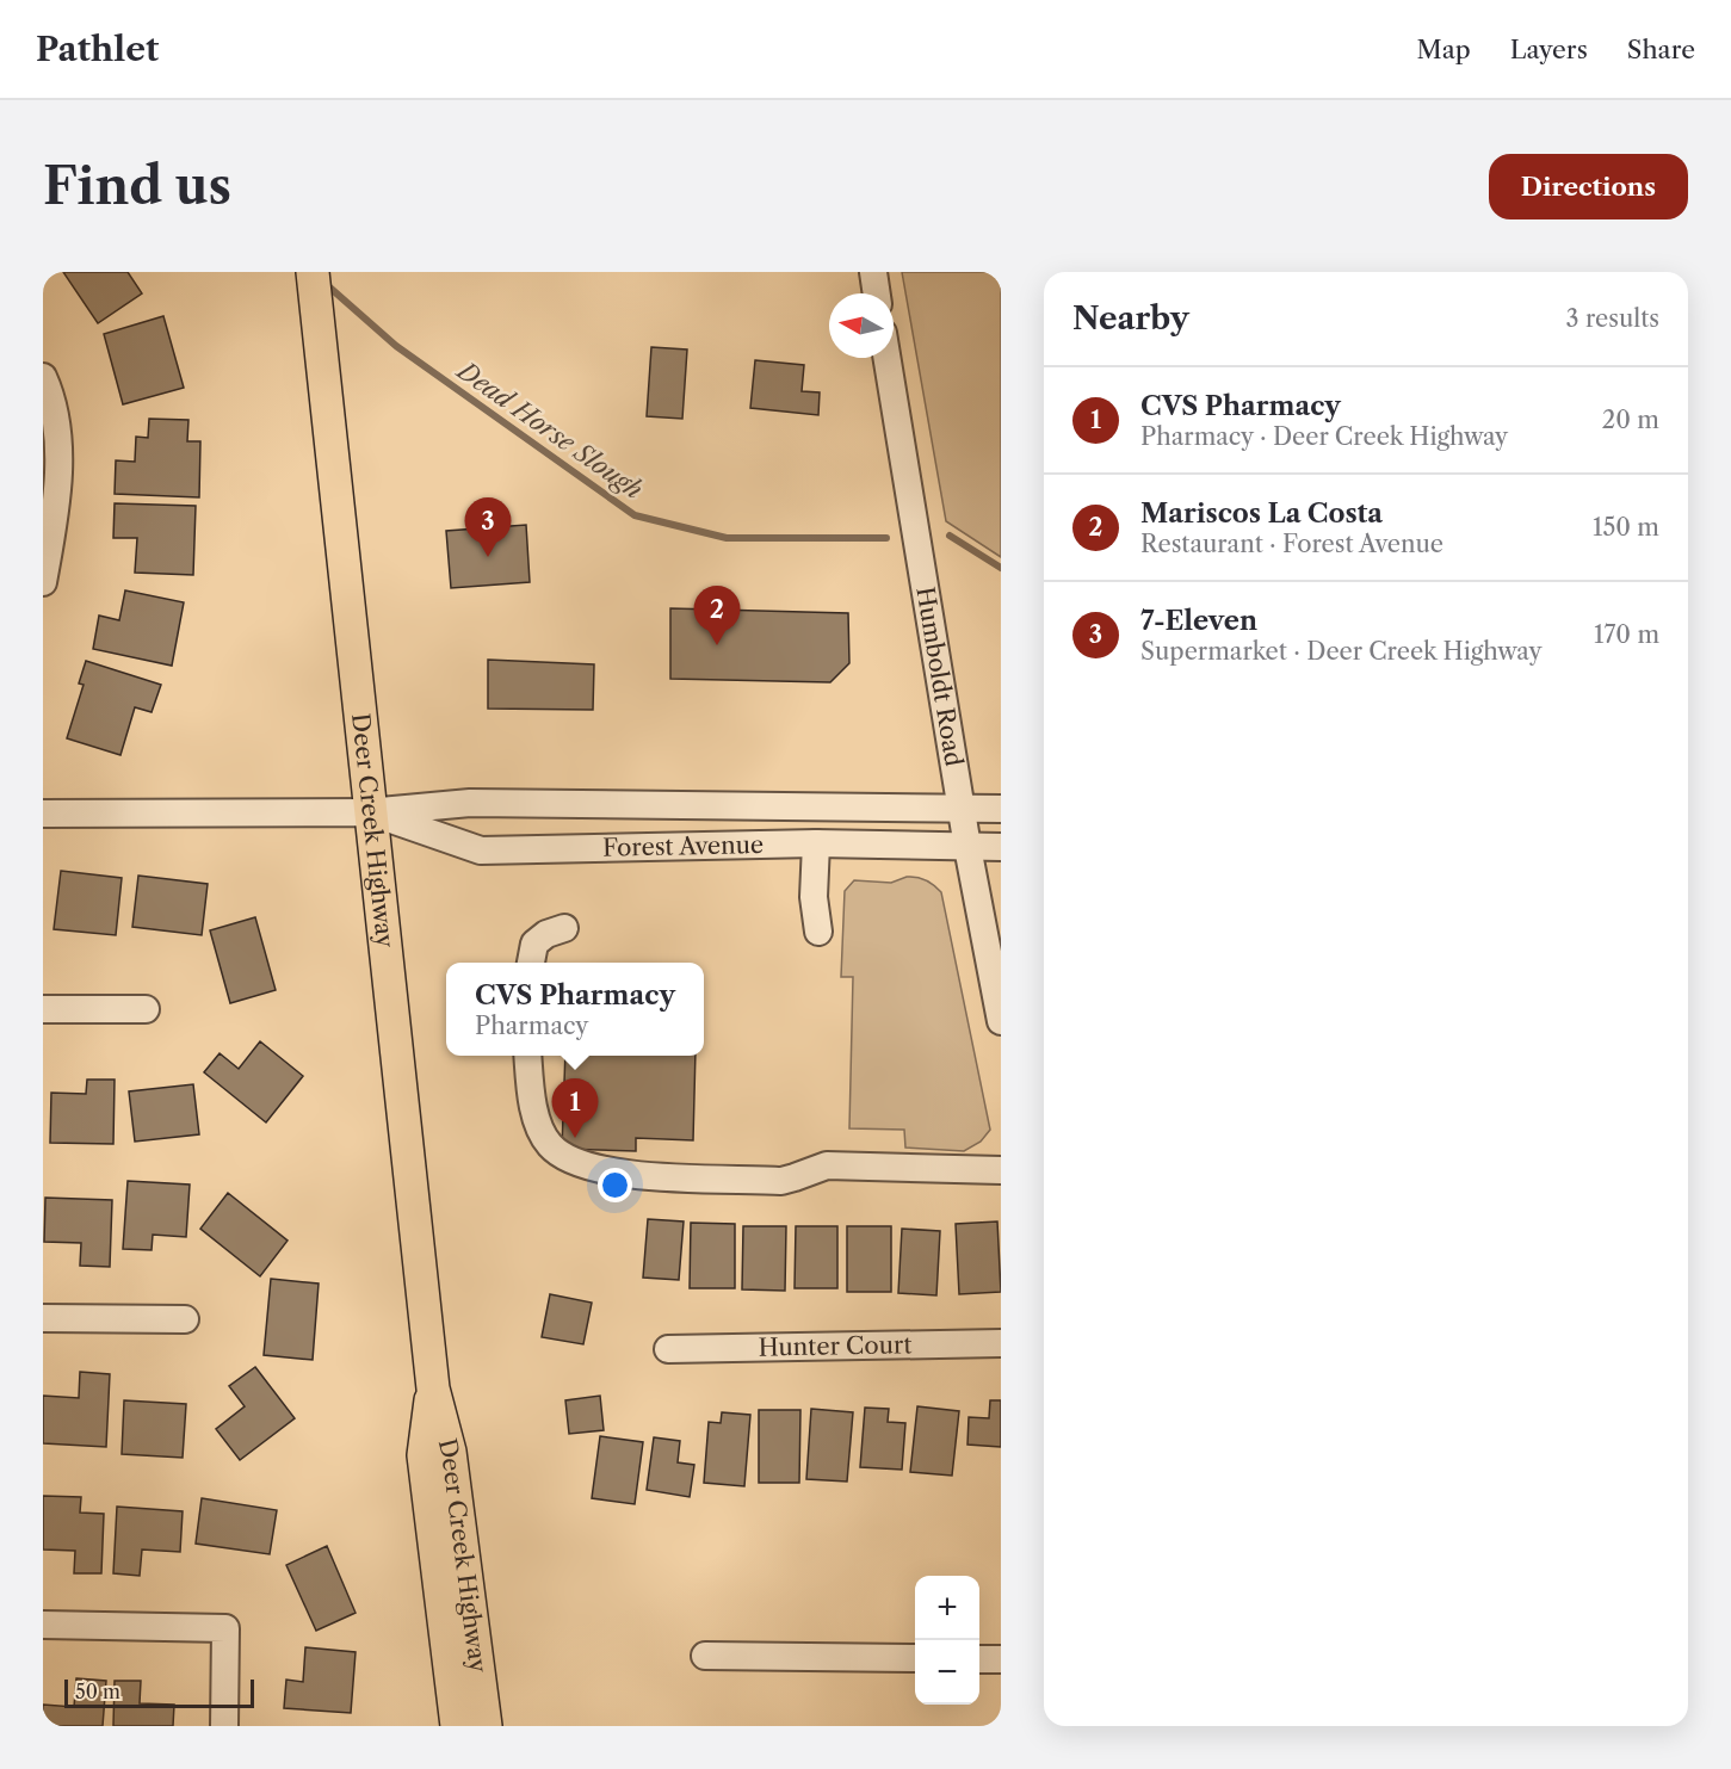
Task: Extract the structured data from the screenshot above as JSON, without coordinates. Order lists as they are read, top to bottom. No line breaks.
{"streets":{"main road":["Deer Creek Highway"],"street":["Humboldt Road","Forest Avenue","Hunter Court"]},"crossings":[["Humboldt Road","Forest Avenue"],["Deer Creek Highway","Forest Avenue"]],"water":["Dead Horse Slough"],"scale_bar":"50 m","north":"left","page":{"header":"Pathlet","nav":["Map","Layers","Share"],"buttons":"Directions","title":"Find us","heading":["Nearby","3 results"],"list":[{"mark":"1","name":"CVS Pharmacy","note":"Pharmacy · Deer Creek Highway","value":"20 m"},{"mark":"2","name":"Mariscos La Costa","note":"Restaurant · Forest Avenue","value":"150 m"},{"mark":"3","name":"7-Eleven","note":"Supermarket · Deer Creek Highway","value":"170 m"}],"pins":["3","2","1"],"popup":["CVS Pharmacy","Pharmacy"],"map_buttons":["+","−"],"scale":"50 m"}}
